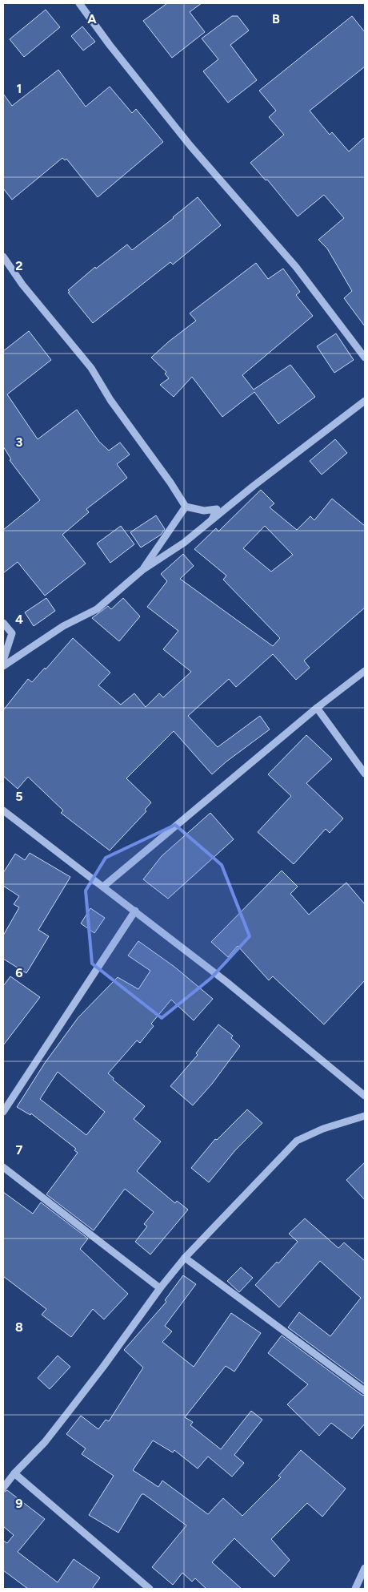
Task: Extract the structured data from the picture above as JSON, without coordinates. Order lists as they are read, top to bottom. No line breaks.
{"grid":{"columns":["A","B"],"rows":["1","2","3","4","5","6","7","8","9"]}}
